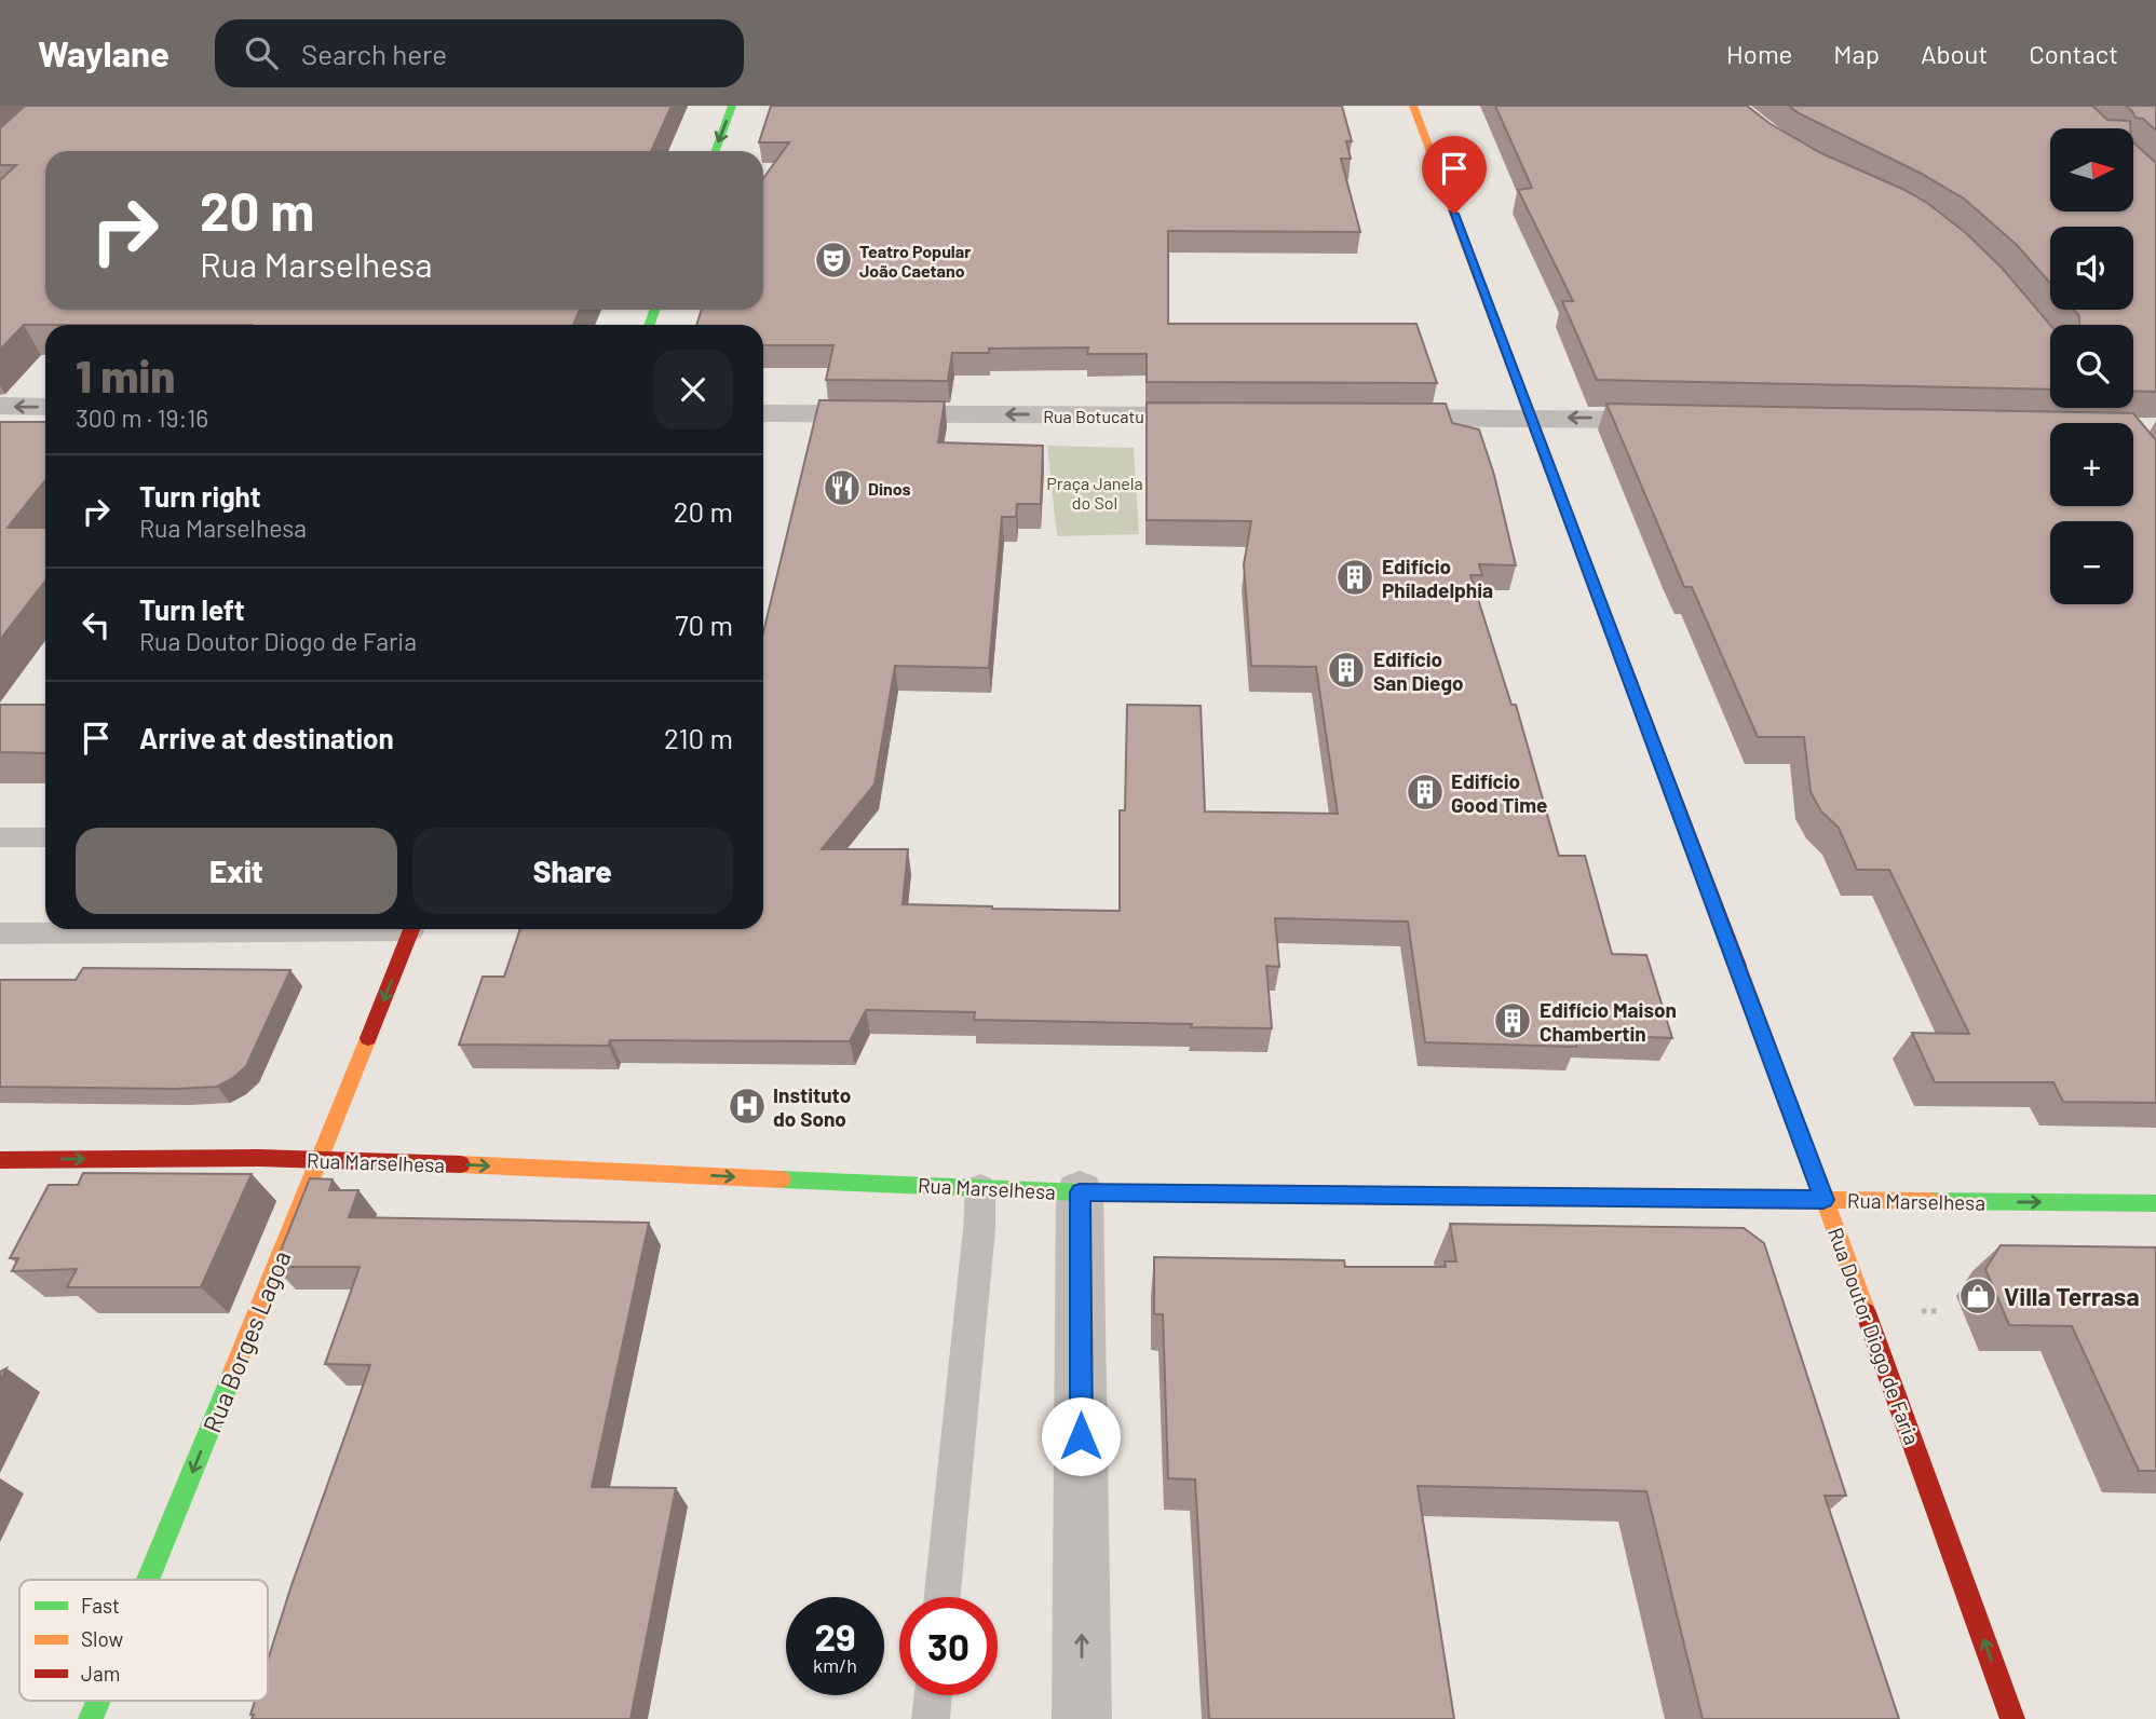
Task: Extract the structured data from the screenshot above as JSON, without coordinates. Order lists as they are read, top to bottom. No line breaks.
{"streets":{"street":["Rua Botucatu","Rua Marselhesa","Rua Doutor Diogo de Faria","Rua Borges Lagoa"]},"crossings":[["Rua Marselhesa","Rua Doutor Diogo de Faria"],["Rua Marselhesa","Rua Borges Lagoa"]],"one_way":["Rua Botucatu","Rua Marselhesa","Rua Borges Lagoa"],"parks":["Praça Janela do Sol"],"places":{"theatre":["Teatro Popular João Caetano"],"restaurant":["Dinos"],"building":["Edifício Philadelphia","Edifício San Diego","Edifício Good Time","Edifício Maison Chambertin"],"hospital":["Instituto do Sono"],"shop":["Villa Terrasa"]},"legend":["Fast","Slow","Jam"],"north":"right","page":{"header":"Waylane","search":"Search here","nav":["Home","Map","About","Contact"],"map_buttons":["+","−"],"turn":["20 m","Rua Marselhesa"],"heading":["1 min","300 m · 19:16"],"list":[{"name":"Turn right","note":"Rua Marselhesa","value":"20 m"},{"name":"Turn left","note":"Rua Doutor Diogo de Faria","value":"70 m"},{"name":"Arrive at destination","value":"210 m"}],"buttons":["Exit","Share"],"speed":"29 km/h","limit":"30"}}
